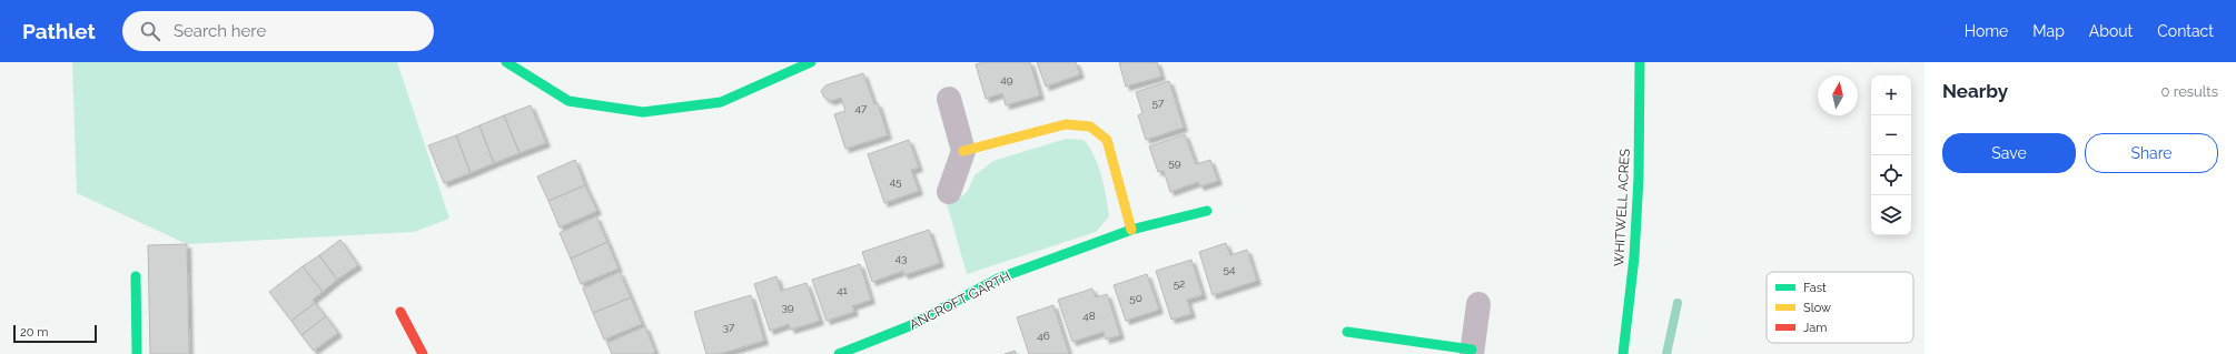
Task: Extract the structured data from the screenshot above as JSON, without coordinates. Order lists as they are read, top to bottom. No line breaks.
{"streets":{"street":["WHITWELL ACRES","ANCROFT GARTH"]},"house_numbers":["49","57","47","59","45","43","54","52","41","50","39","48","37","46"],"legend":["Fast","Slow","Jam"],"scale_bar":"20 m","north":"top","page":{"header":"Pathlet","search":"Search here","nav":["Home","Map","About","Contact"],"heading":["Nearby","0 results"],"map_buttons":["+","−"],"buttons":["Save","Share"],"scale":"20 m"}}
